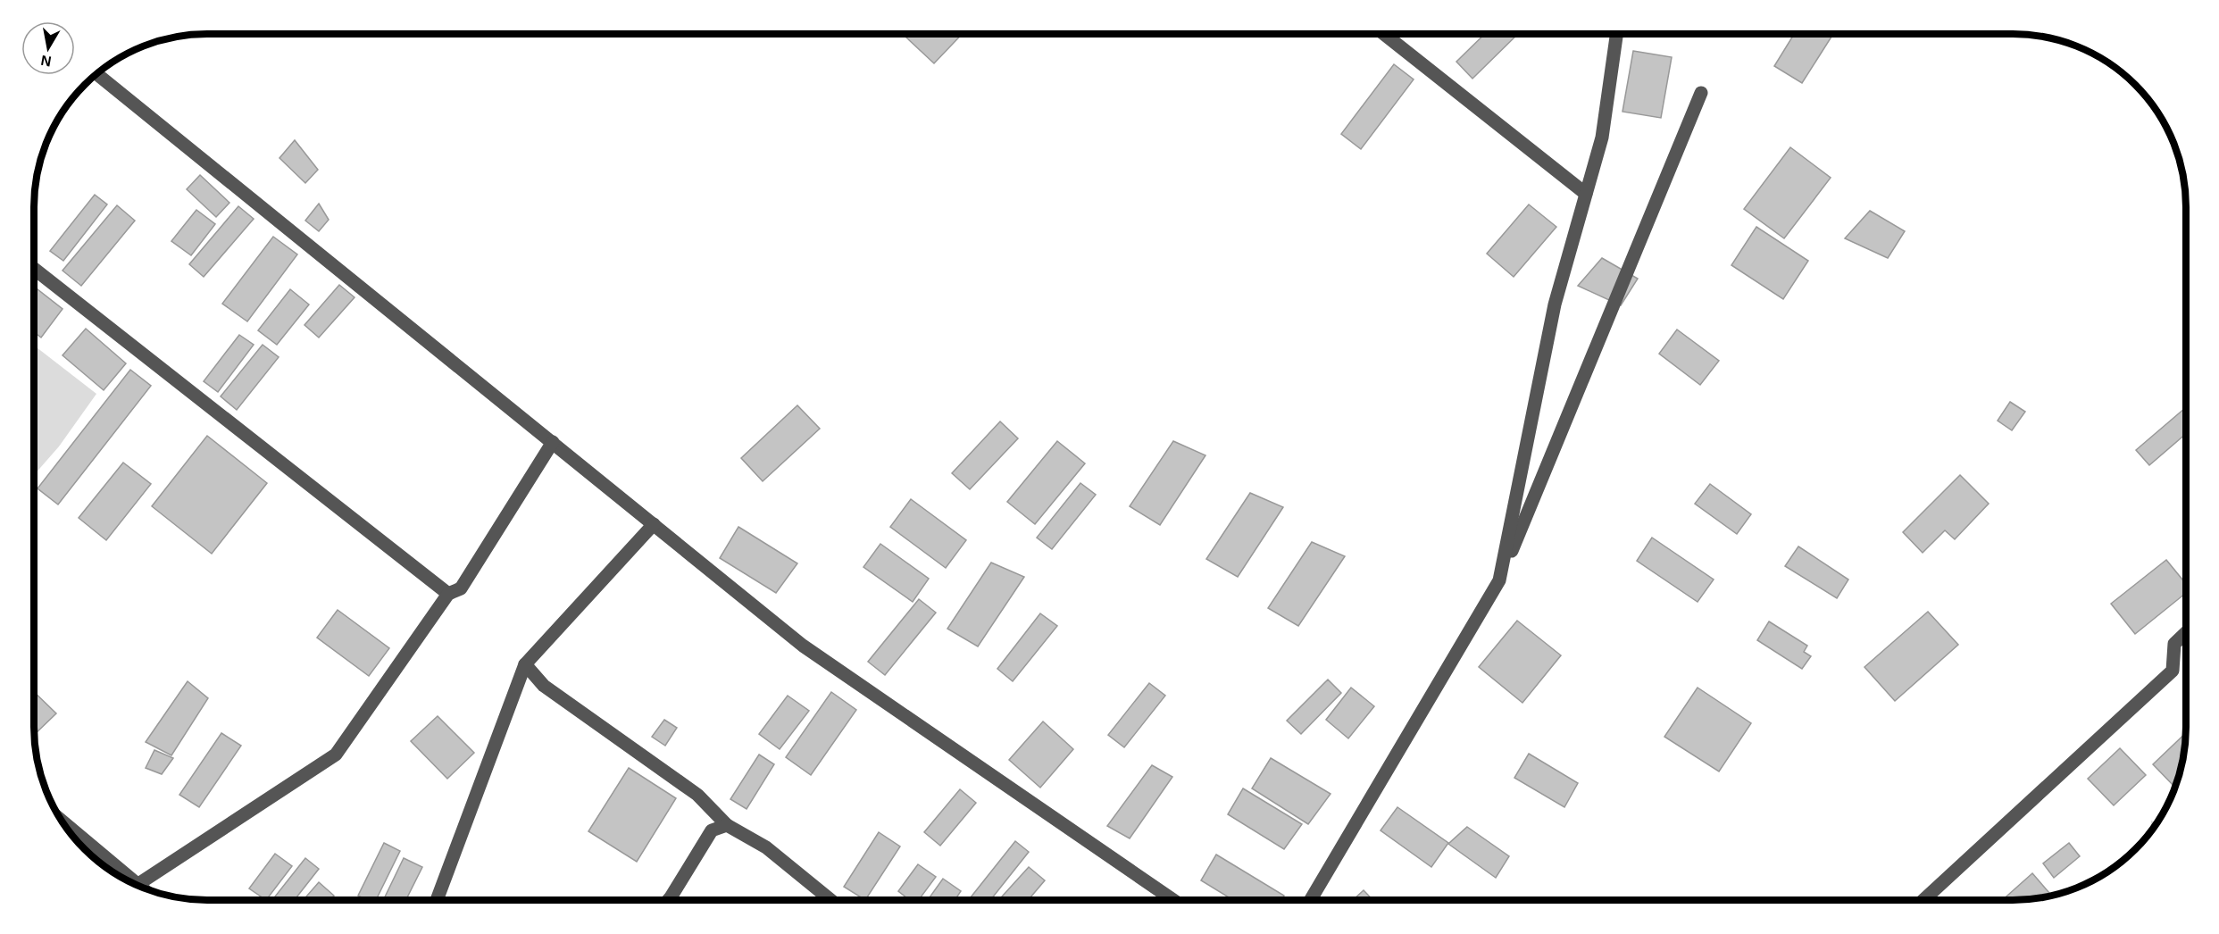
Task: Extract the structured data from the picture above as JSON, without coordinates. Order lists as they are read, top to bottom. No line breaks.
{"north":"bottom"}
